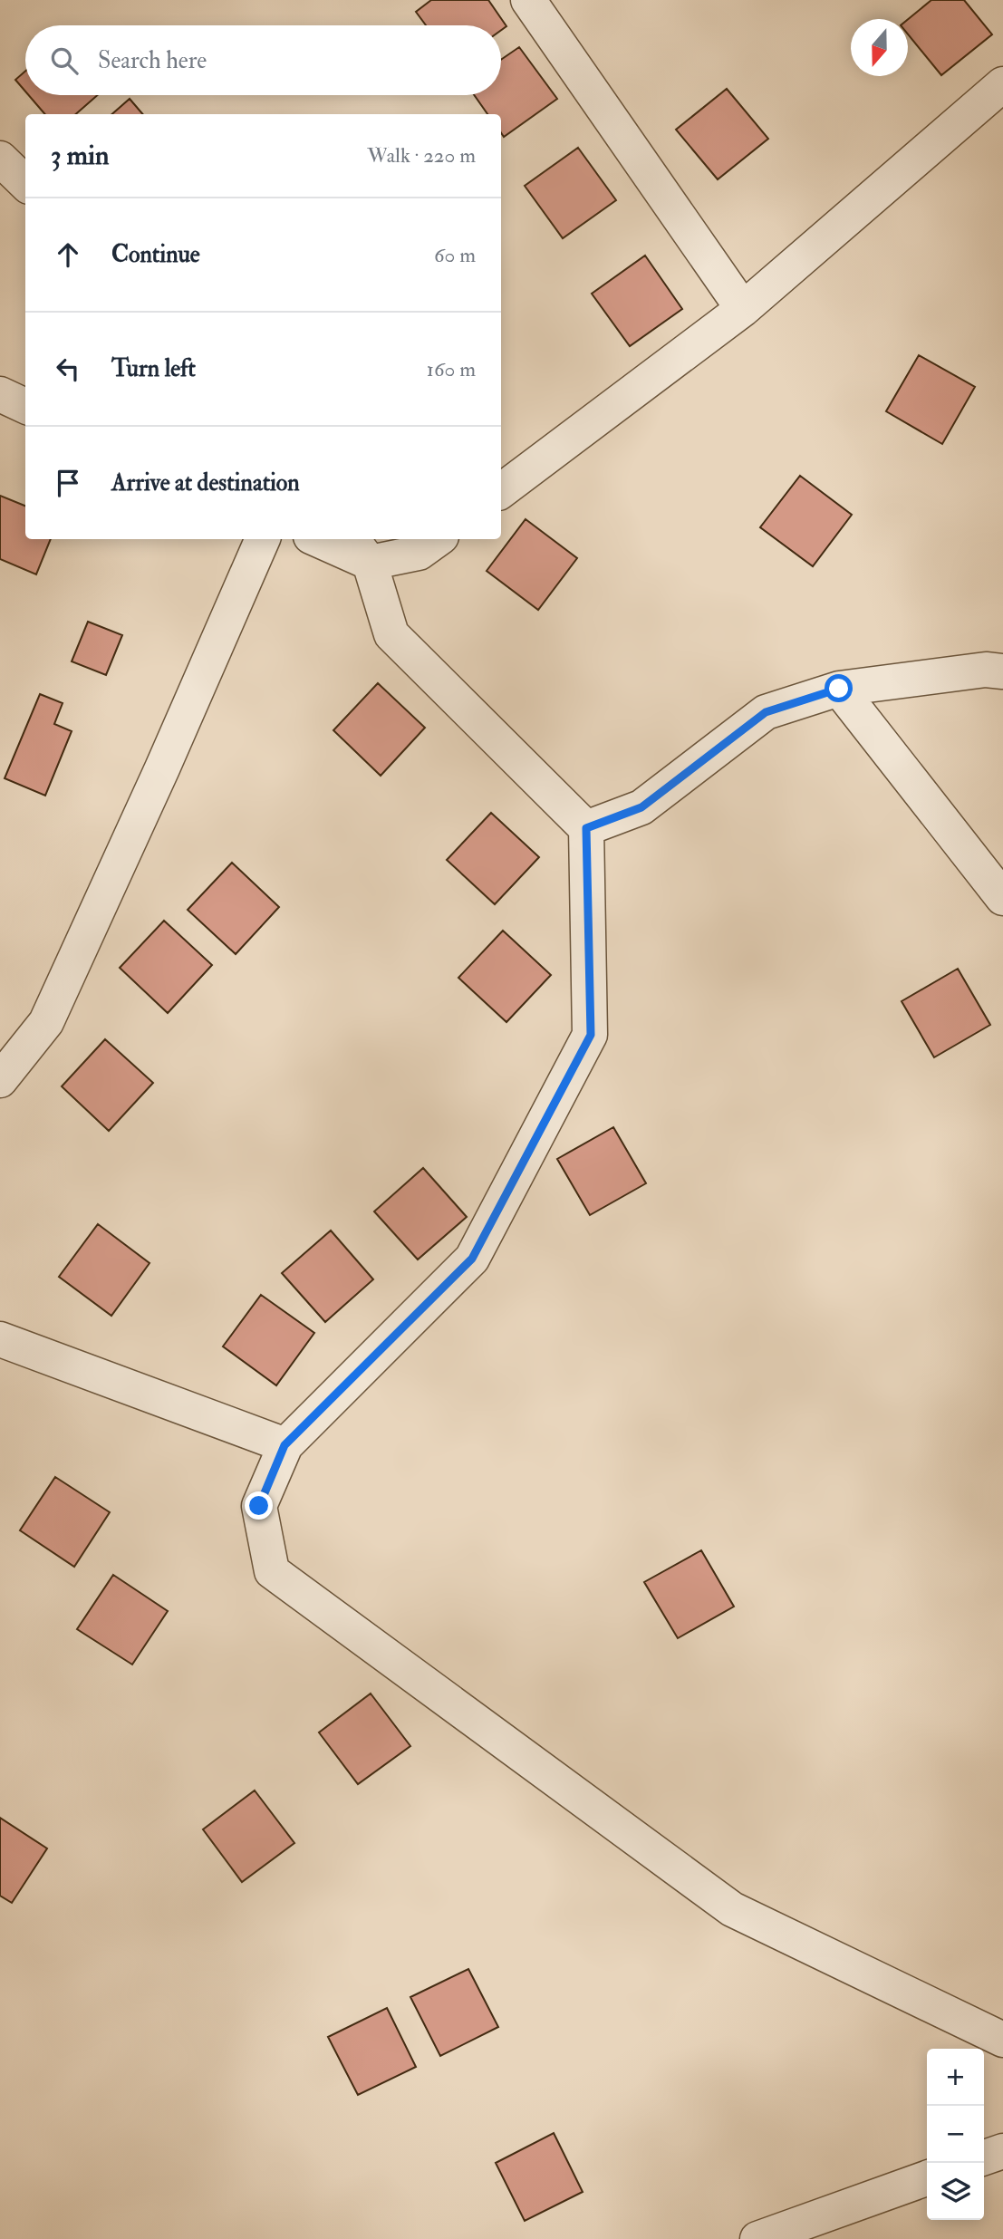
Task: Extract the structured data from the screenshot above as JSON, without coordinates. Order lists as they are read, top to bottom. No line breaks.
{"north":"bottom","page":{"search":"Search here","heading":["3 min","Walk · 220 m"],"list":[["Continue","60 m"],["Turn left","160 m"],"Arrive at destination"],"map_buttons":["+","−"]}}
